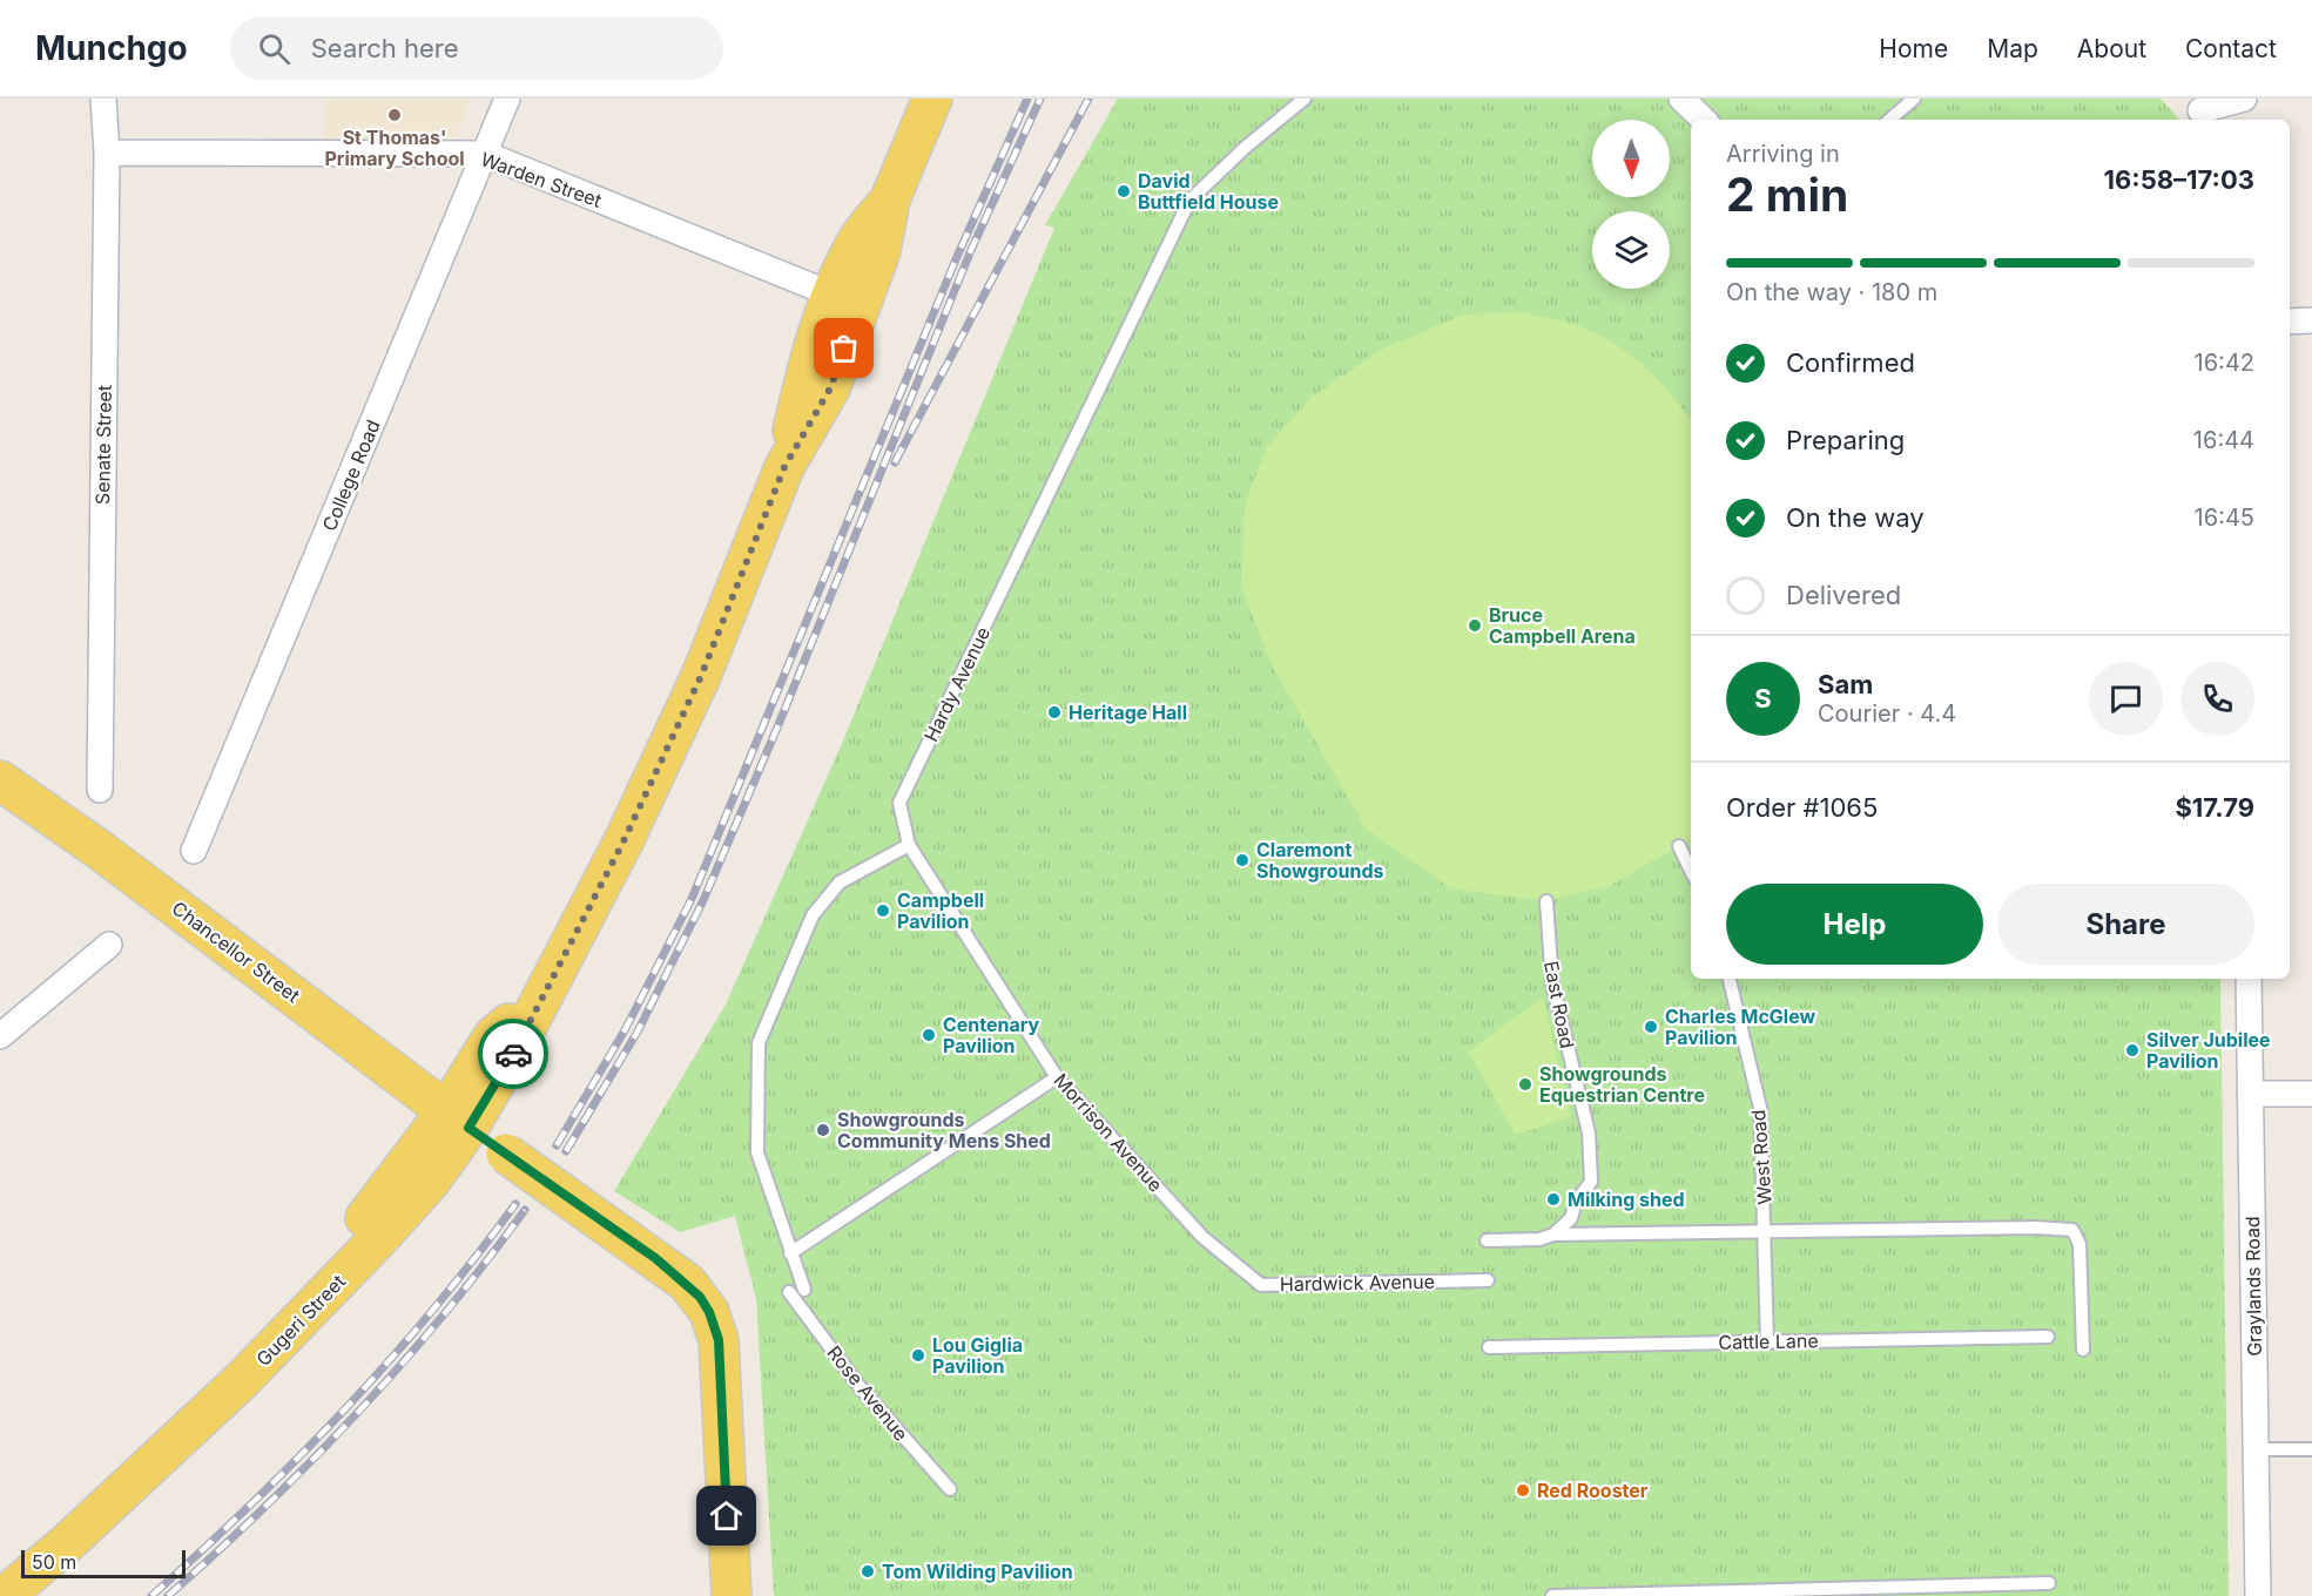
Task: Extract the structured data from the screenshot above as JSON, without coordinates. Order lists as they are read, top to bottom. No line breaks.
{"streets":{"main road":["Chancellor Street","Gugeri Street"],"street":["Warden Street","Senate Street","College Road","Graylands Road"],"lane":["Hardy Avenue","East Road","Morrison Avenue","West Road","Hardwick Avenue","Cattle Lane","Rose Avenue"]},"crossings":[["Warden Street","Senate Street"],["Warden Street","College Road"],["Warden Street","Gugeri Street"],["Hardy Avenue","Morrison Avenue"],["Chancellor Street","Gugeri Street"],["Morrison Avenue","Hardwick Avenue"],["West Road","Cattle Lane"]],"places":["St Thomas' Primary School","David Buttfield House","Bruce Campbell Arena","Heritage Hall","Claremont Showgrounds","Campbell Pavilion","Charles McGlew Pavilion","Centenary Pavilion","Silver Jubilee Pavilion","Showgrounds Equestrian Centre","Showgrounds Community Mens Shed","Milking shed","Lou Giglia Pavilion","Red Rooster","Tom Wilding Pavilion"],"scale_bar":"50 m","north":"bottom","page":{"header":"Munchgo","search":"Search here","nav":["Home","Map","About","Contact"],"heading":["2 min","Arriving in","16:58–17:03"],"panel":["Sam","Courier · 4.4","Order #1065","$17.79"],"bar":"On the way · 180 m","list":[["Confirmed","16:42"],["Preparing","16:44"],["On the way","16:45"],"Delivered"],"round":"S","buttons":["Help","Share"],"scale":"50 m"}}
